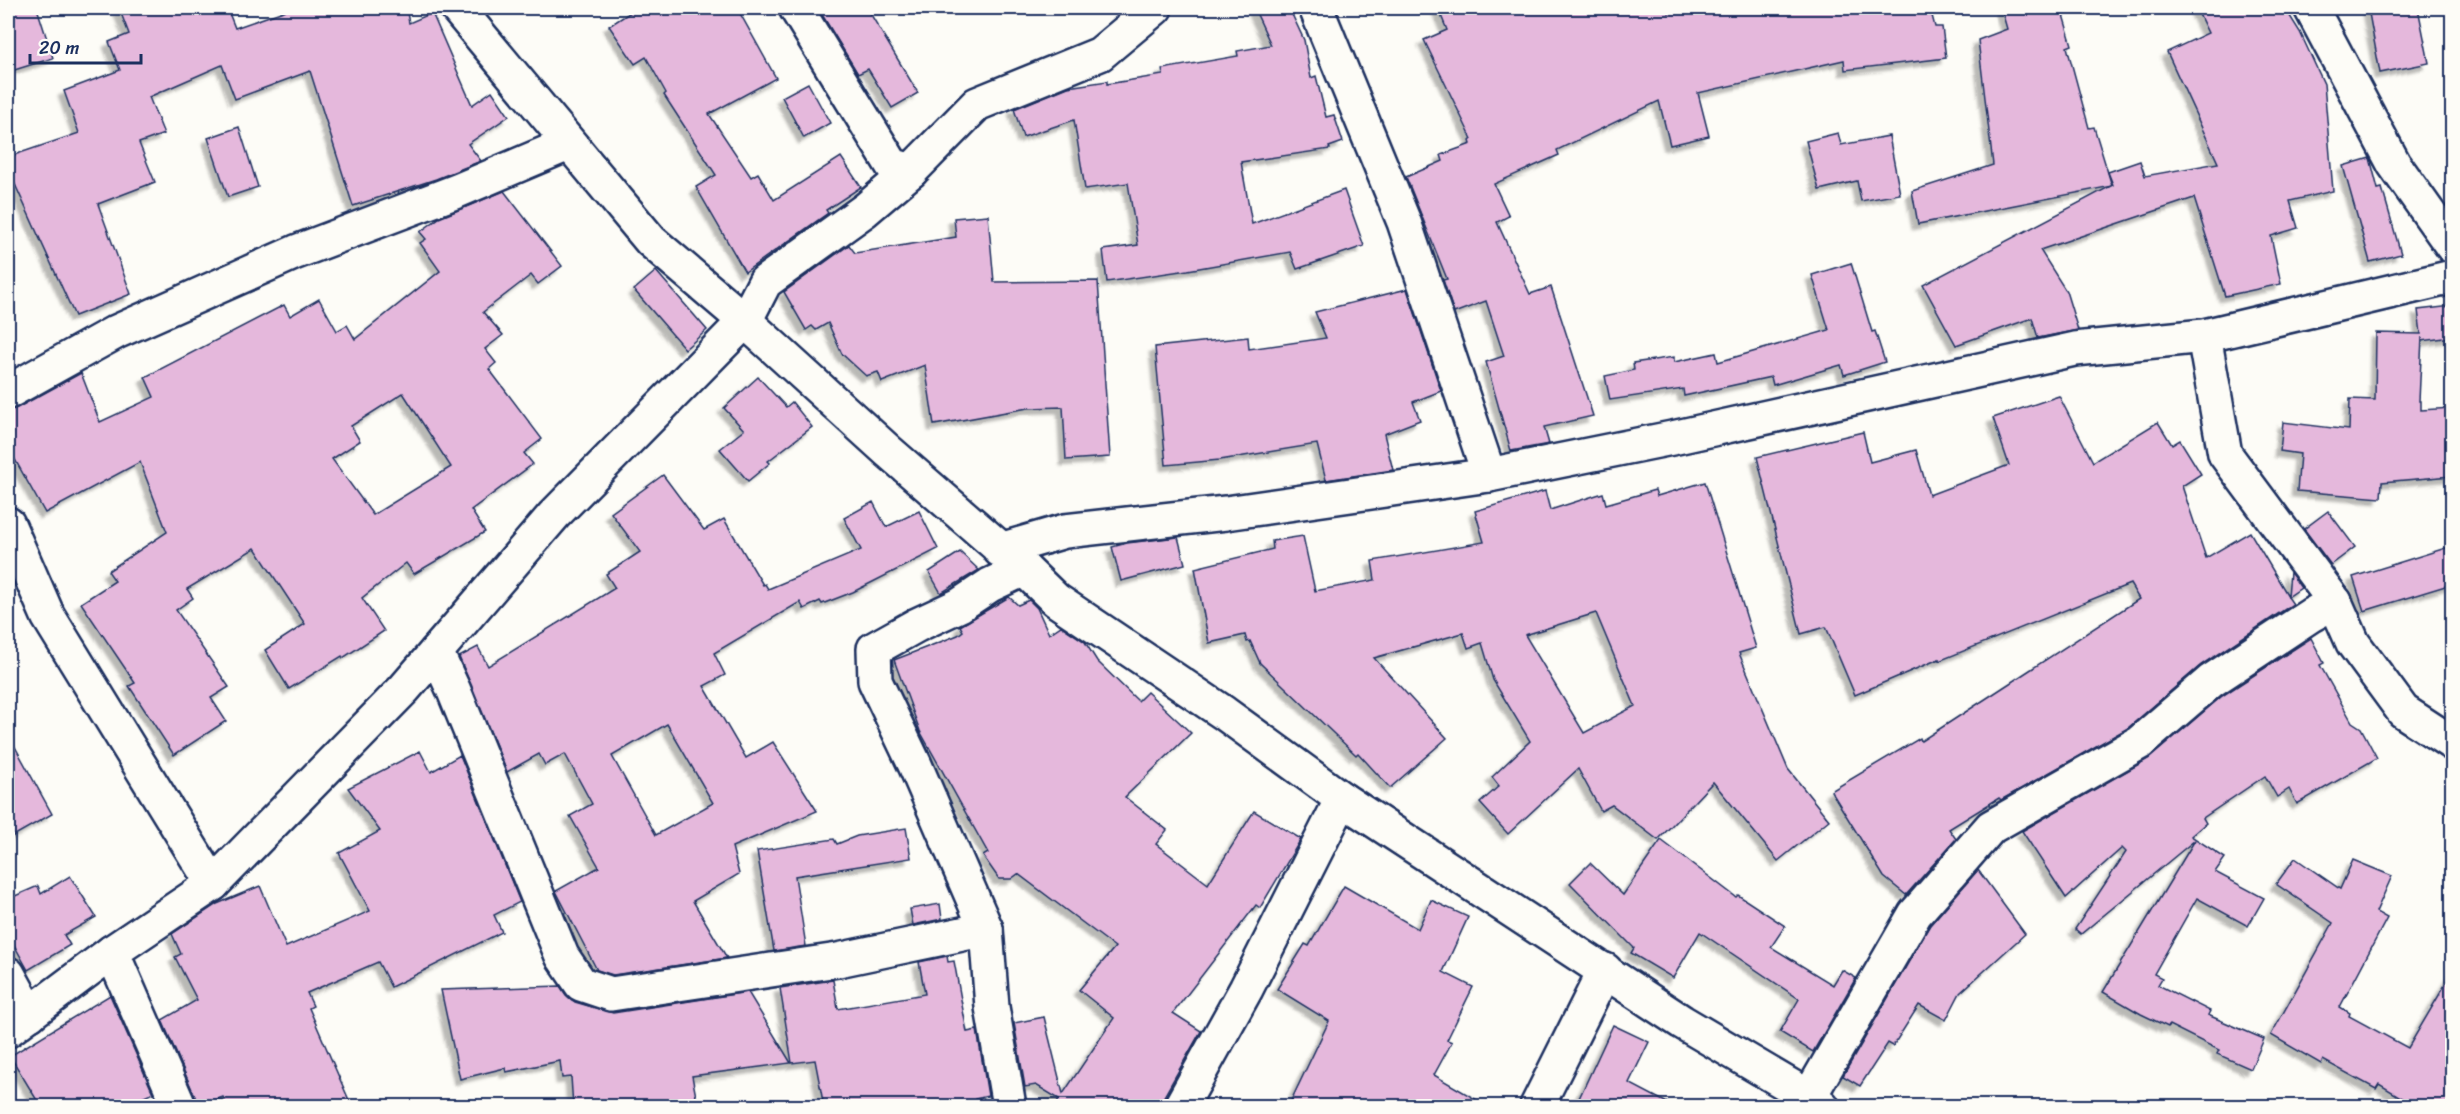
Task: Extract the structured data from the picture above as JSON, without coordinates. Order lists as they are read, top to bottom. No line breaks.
{"scale_bar":"20 m"}
